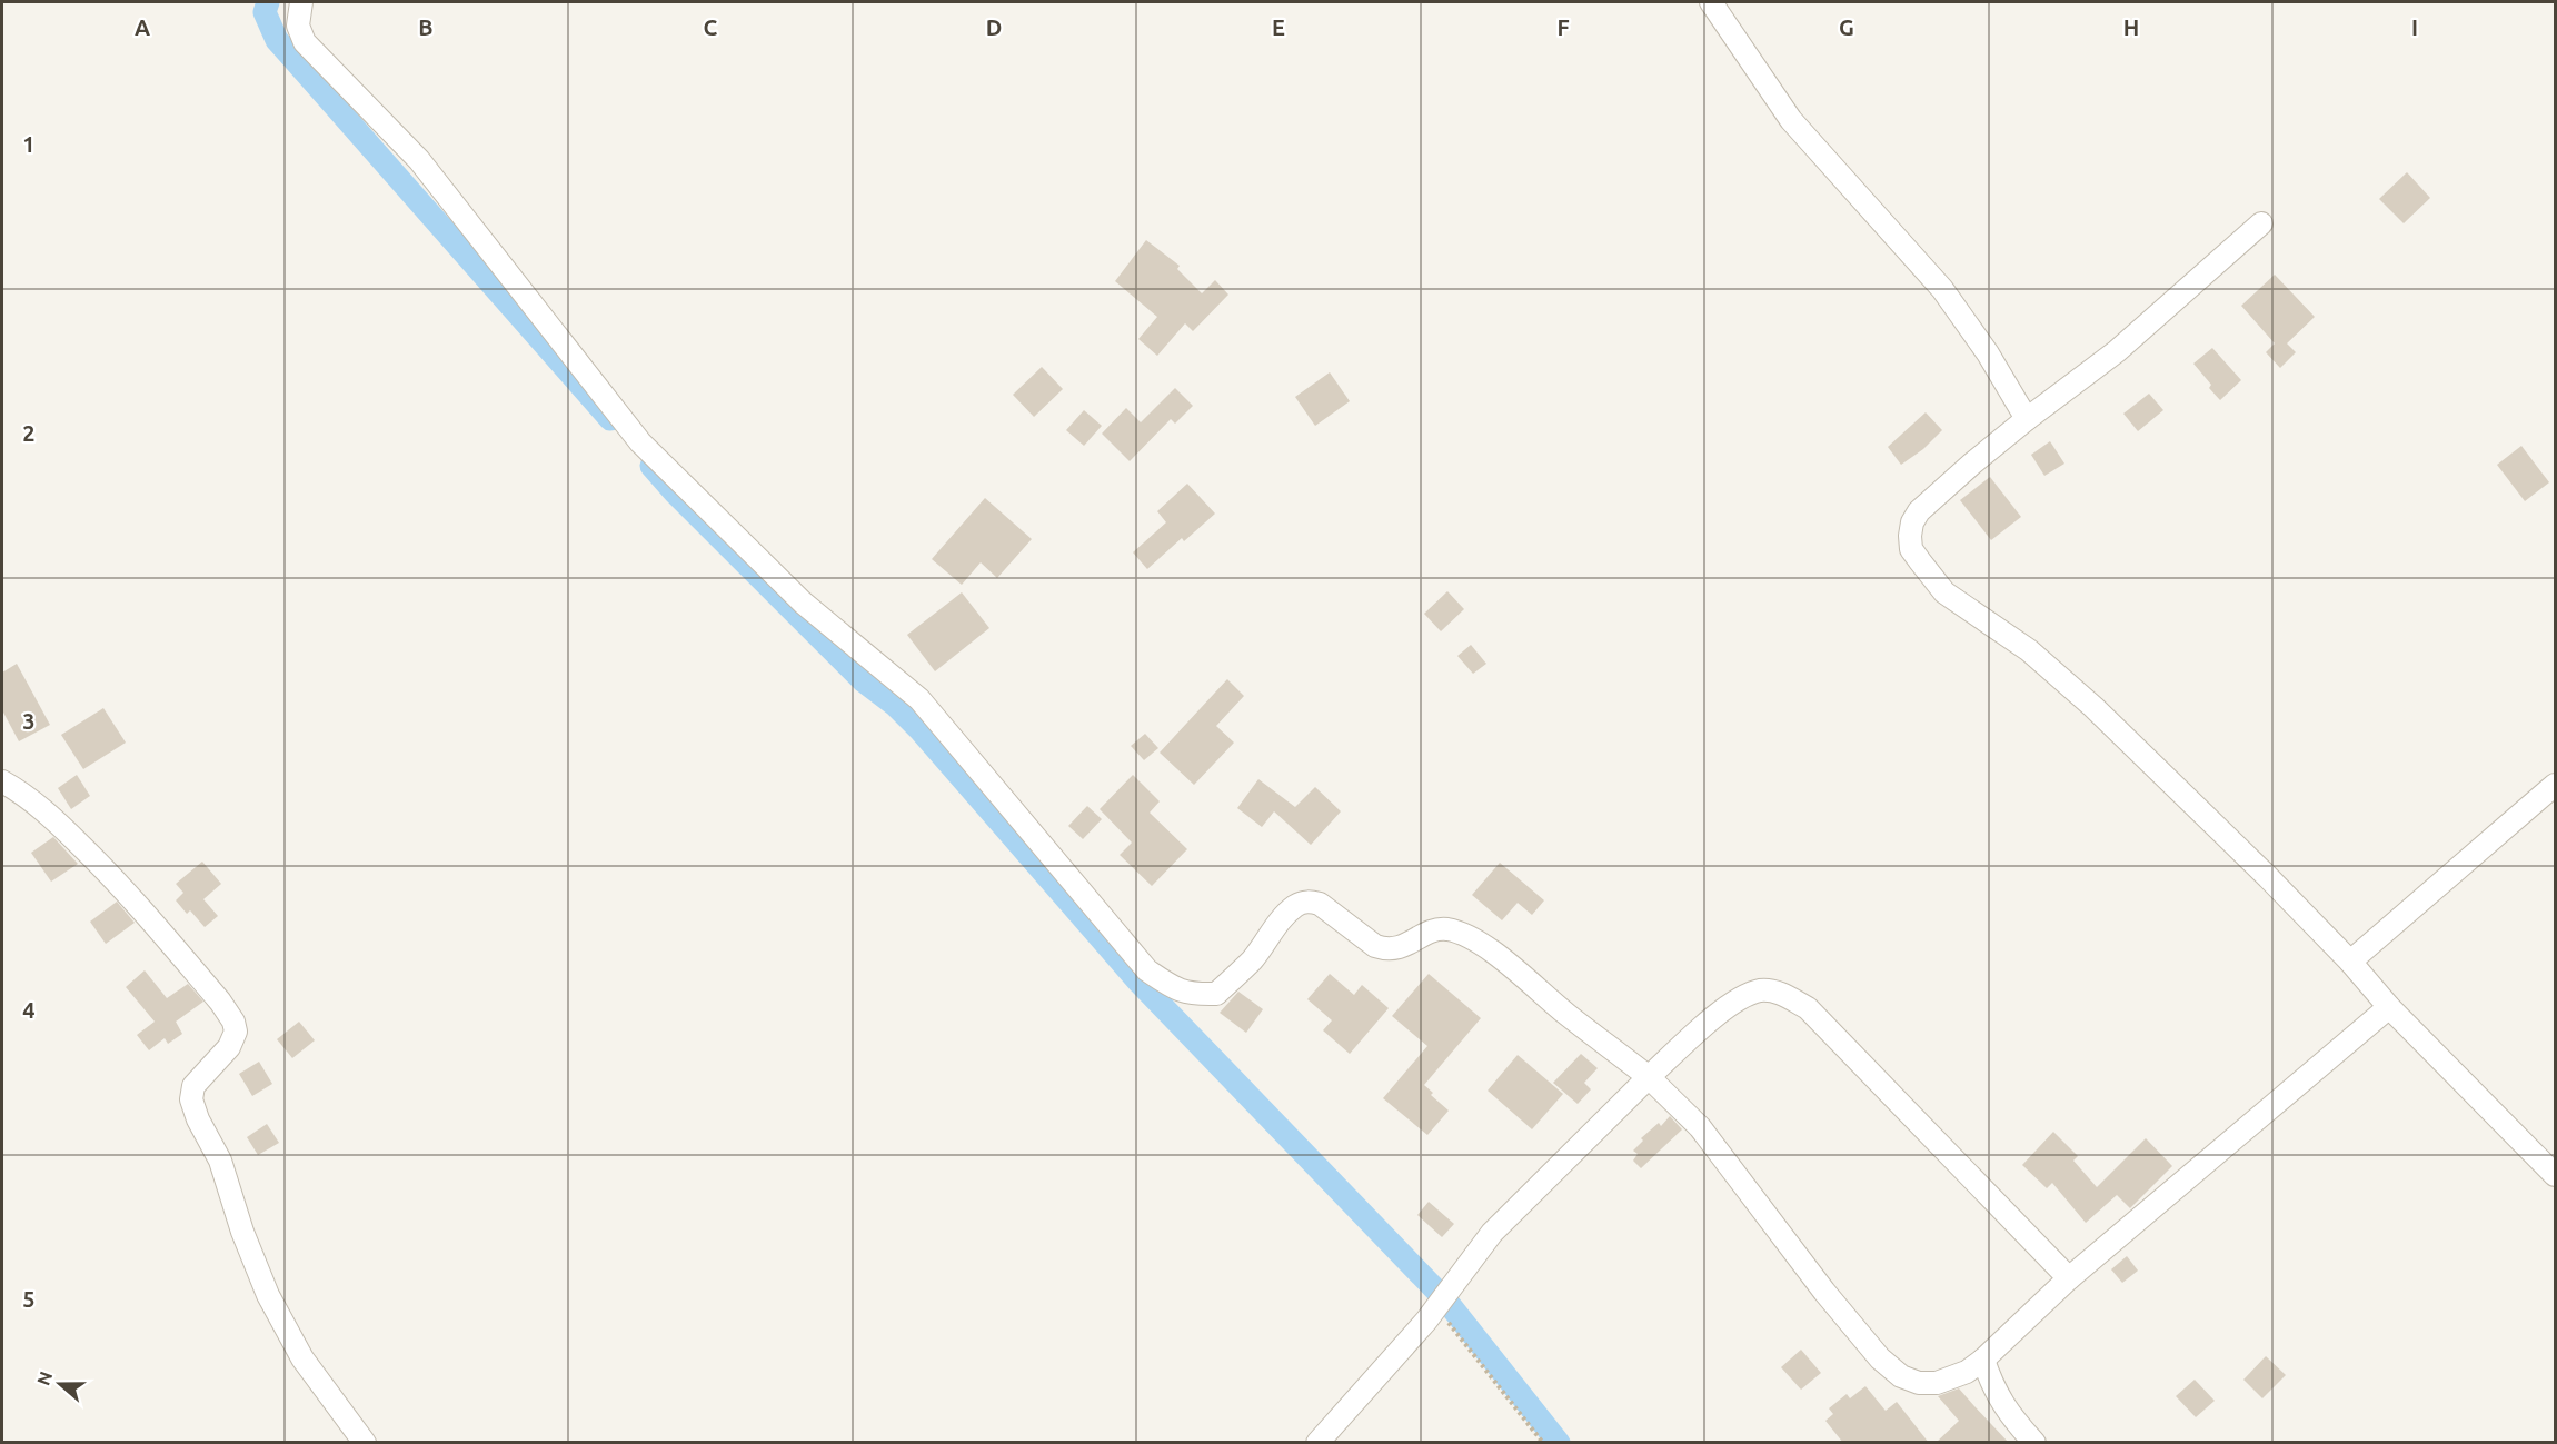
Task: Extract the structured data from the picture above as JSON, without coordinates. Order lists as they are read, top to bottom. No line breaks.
{"north":"left","grid":{"columns":["A","B","C","D","E","F","G","H","I"],"rows":["1","2","3","4","5"]}}
